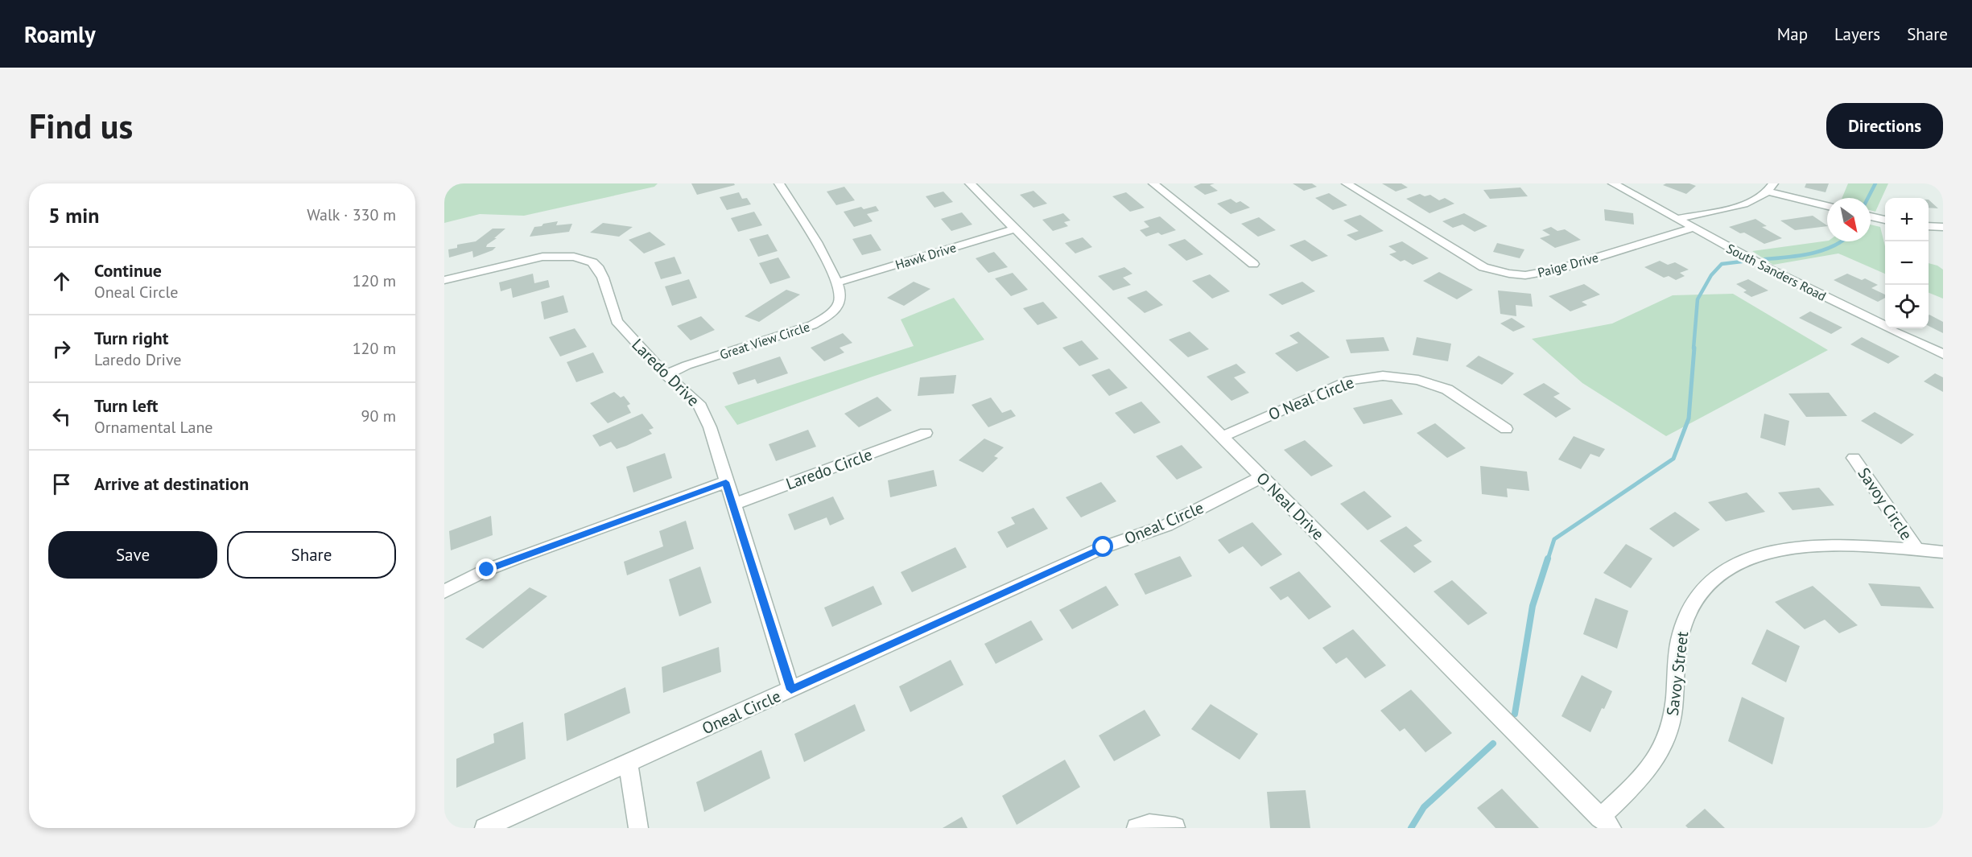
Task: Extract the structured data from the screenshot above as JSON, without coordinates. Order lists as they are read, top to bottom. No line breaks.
{"streets":{"street":["Hawk Drive","Paige Drive","South Sanders Road","Great View Circle","Laredo Drive","O Neal Circle","Laredo Circle","Savoy Circle","O Neal Drive","Oneal Circle","Savoy Street"]},"crossings":[["Hawk Drive","Great View Circle"],["Hawk Drive","O Neal Drive"],["Paige Drive","South Sanders Road"],["Great View Circle","Laredo Drive"],["Laredo Drive","Laredo Circle"],["Laredo Drive","Oneal Circle"],["O Neal Circle","O Neal Drive"],["Savoy Circle","Savoy Street"],["O Neal Drive","Oneal Circle"],["O Neal Drive","Savoy Street"]],"north":"bottom right","page":{"header":"Roamly","nav":["Map","Layers","Share"],"buttons":["Directions",["Save","Share"]],"title":"Find us","heading":["5 min","Walk · 330 m"],"map_buttons":["+","−"],"list":[["Continue","Oneal Circle","120 m"],["Turn right","Laredo Drive","120 m"],["Turn left","Ornamental Lane","90 m"],"Arrive at destination"]}}
